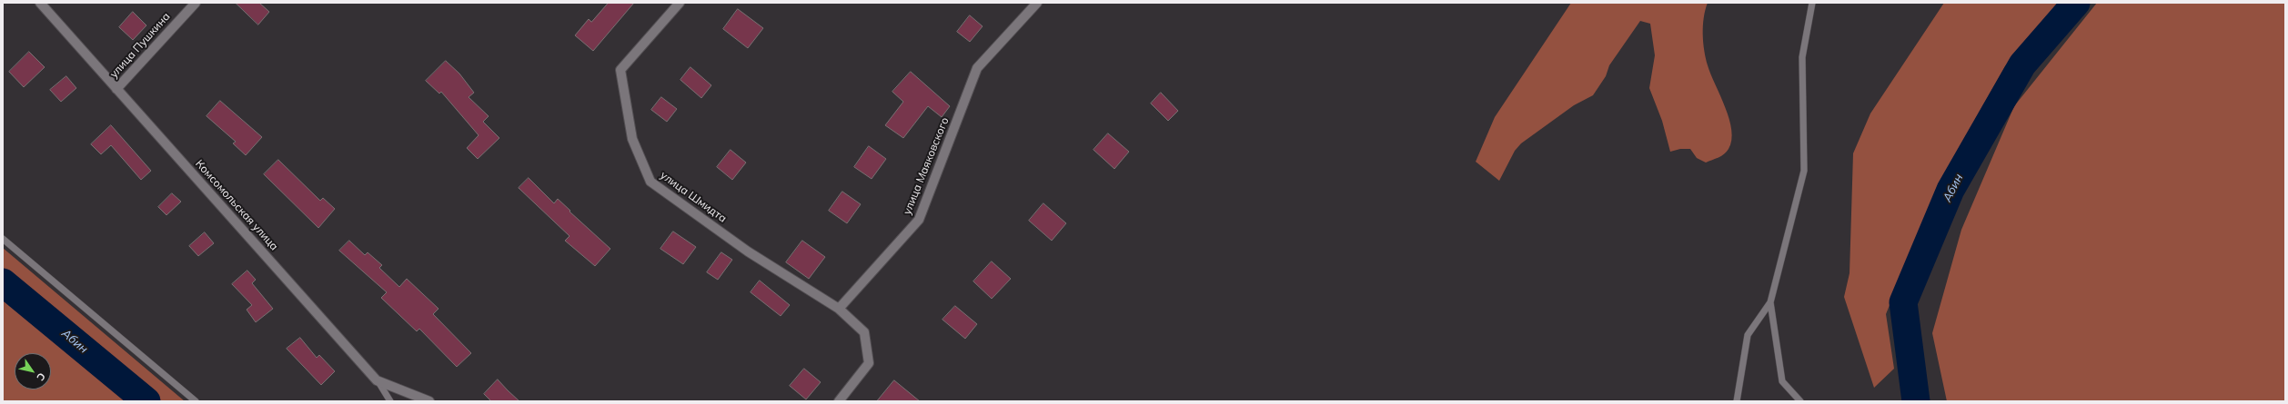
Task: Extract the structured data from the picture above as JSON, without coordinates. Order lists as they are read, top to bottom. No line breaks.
{"streets":{"street":["улица Пушкина","улица Маяковского","улица Шмидта","Комсомольская улица"]},"crossings":[["улица Пушкина","Комсомольская улица"],["улица Маяковского","улица Шмидта"]],"water":["Абин"],"north":"bottom right"}
